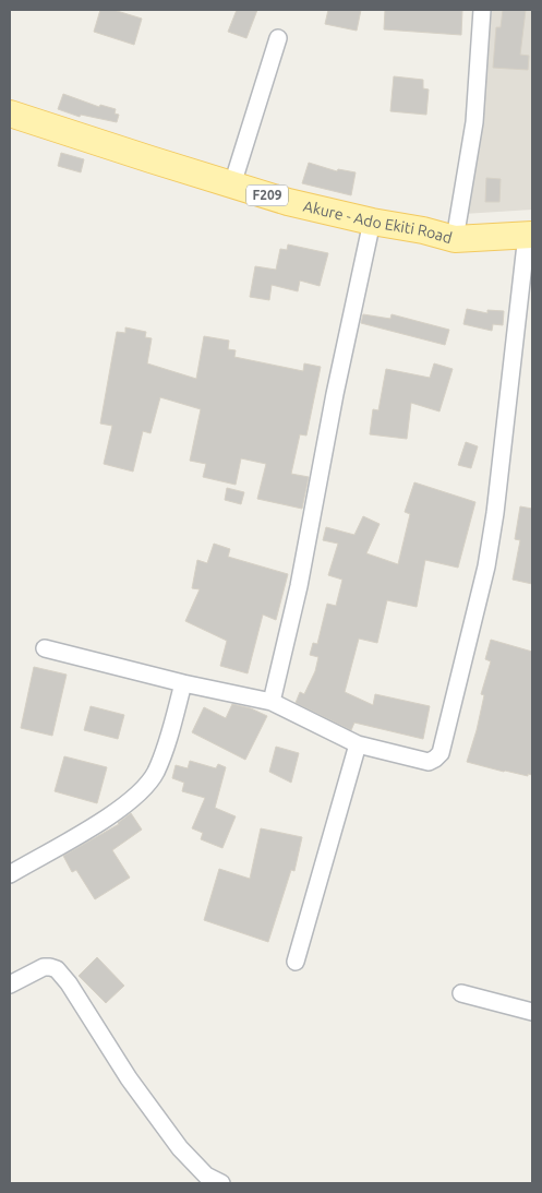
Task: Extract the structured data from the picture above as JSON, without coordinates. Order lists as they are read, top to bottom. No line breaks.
{"streets":{"main road":["F209","Akure - Ado Ekiti Road"]}}
